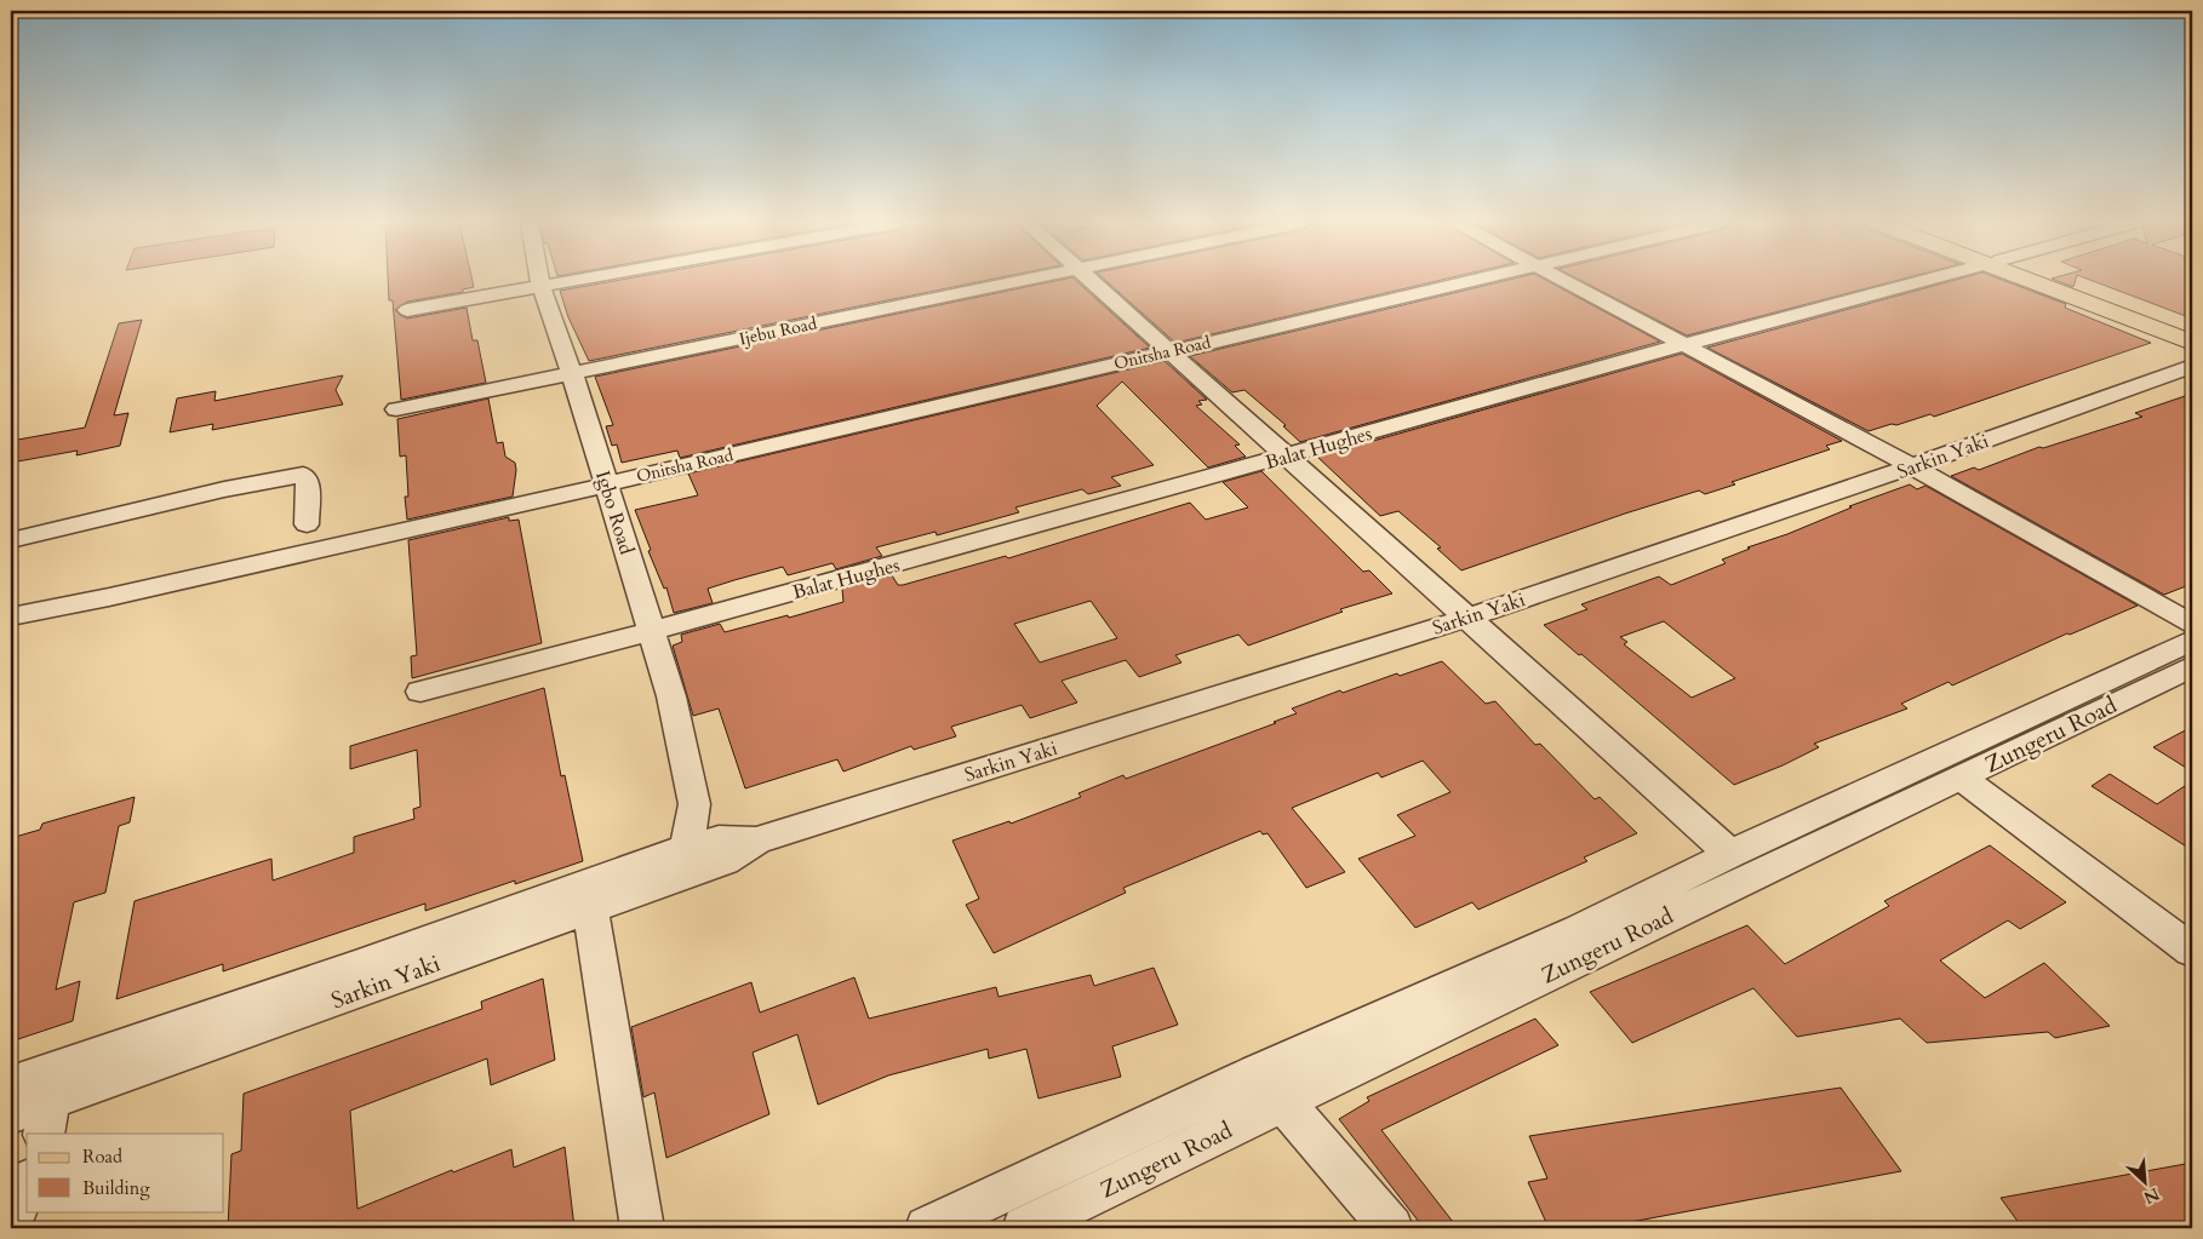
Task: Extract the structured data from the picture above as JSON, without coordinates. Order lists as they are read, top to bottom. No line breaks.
{"streets":{"street":["Ijebu Road","Onitsha Road","Balat Hughes","Sarkin Yaki","Igbo Road","Zungeru Road"]},"crossings":[["Ijebu Road","Igbo Road"],["Onitsha Road","Igbo Road"],["Balat Hughes","Igbo Road"],["Sarkin Yaki","Igbo Road"]],"legend":["Road","Building"],"north":"bottom right"}
